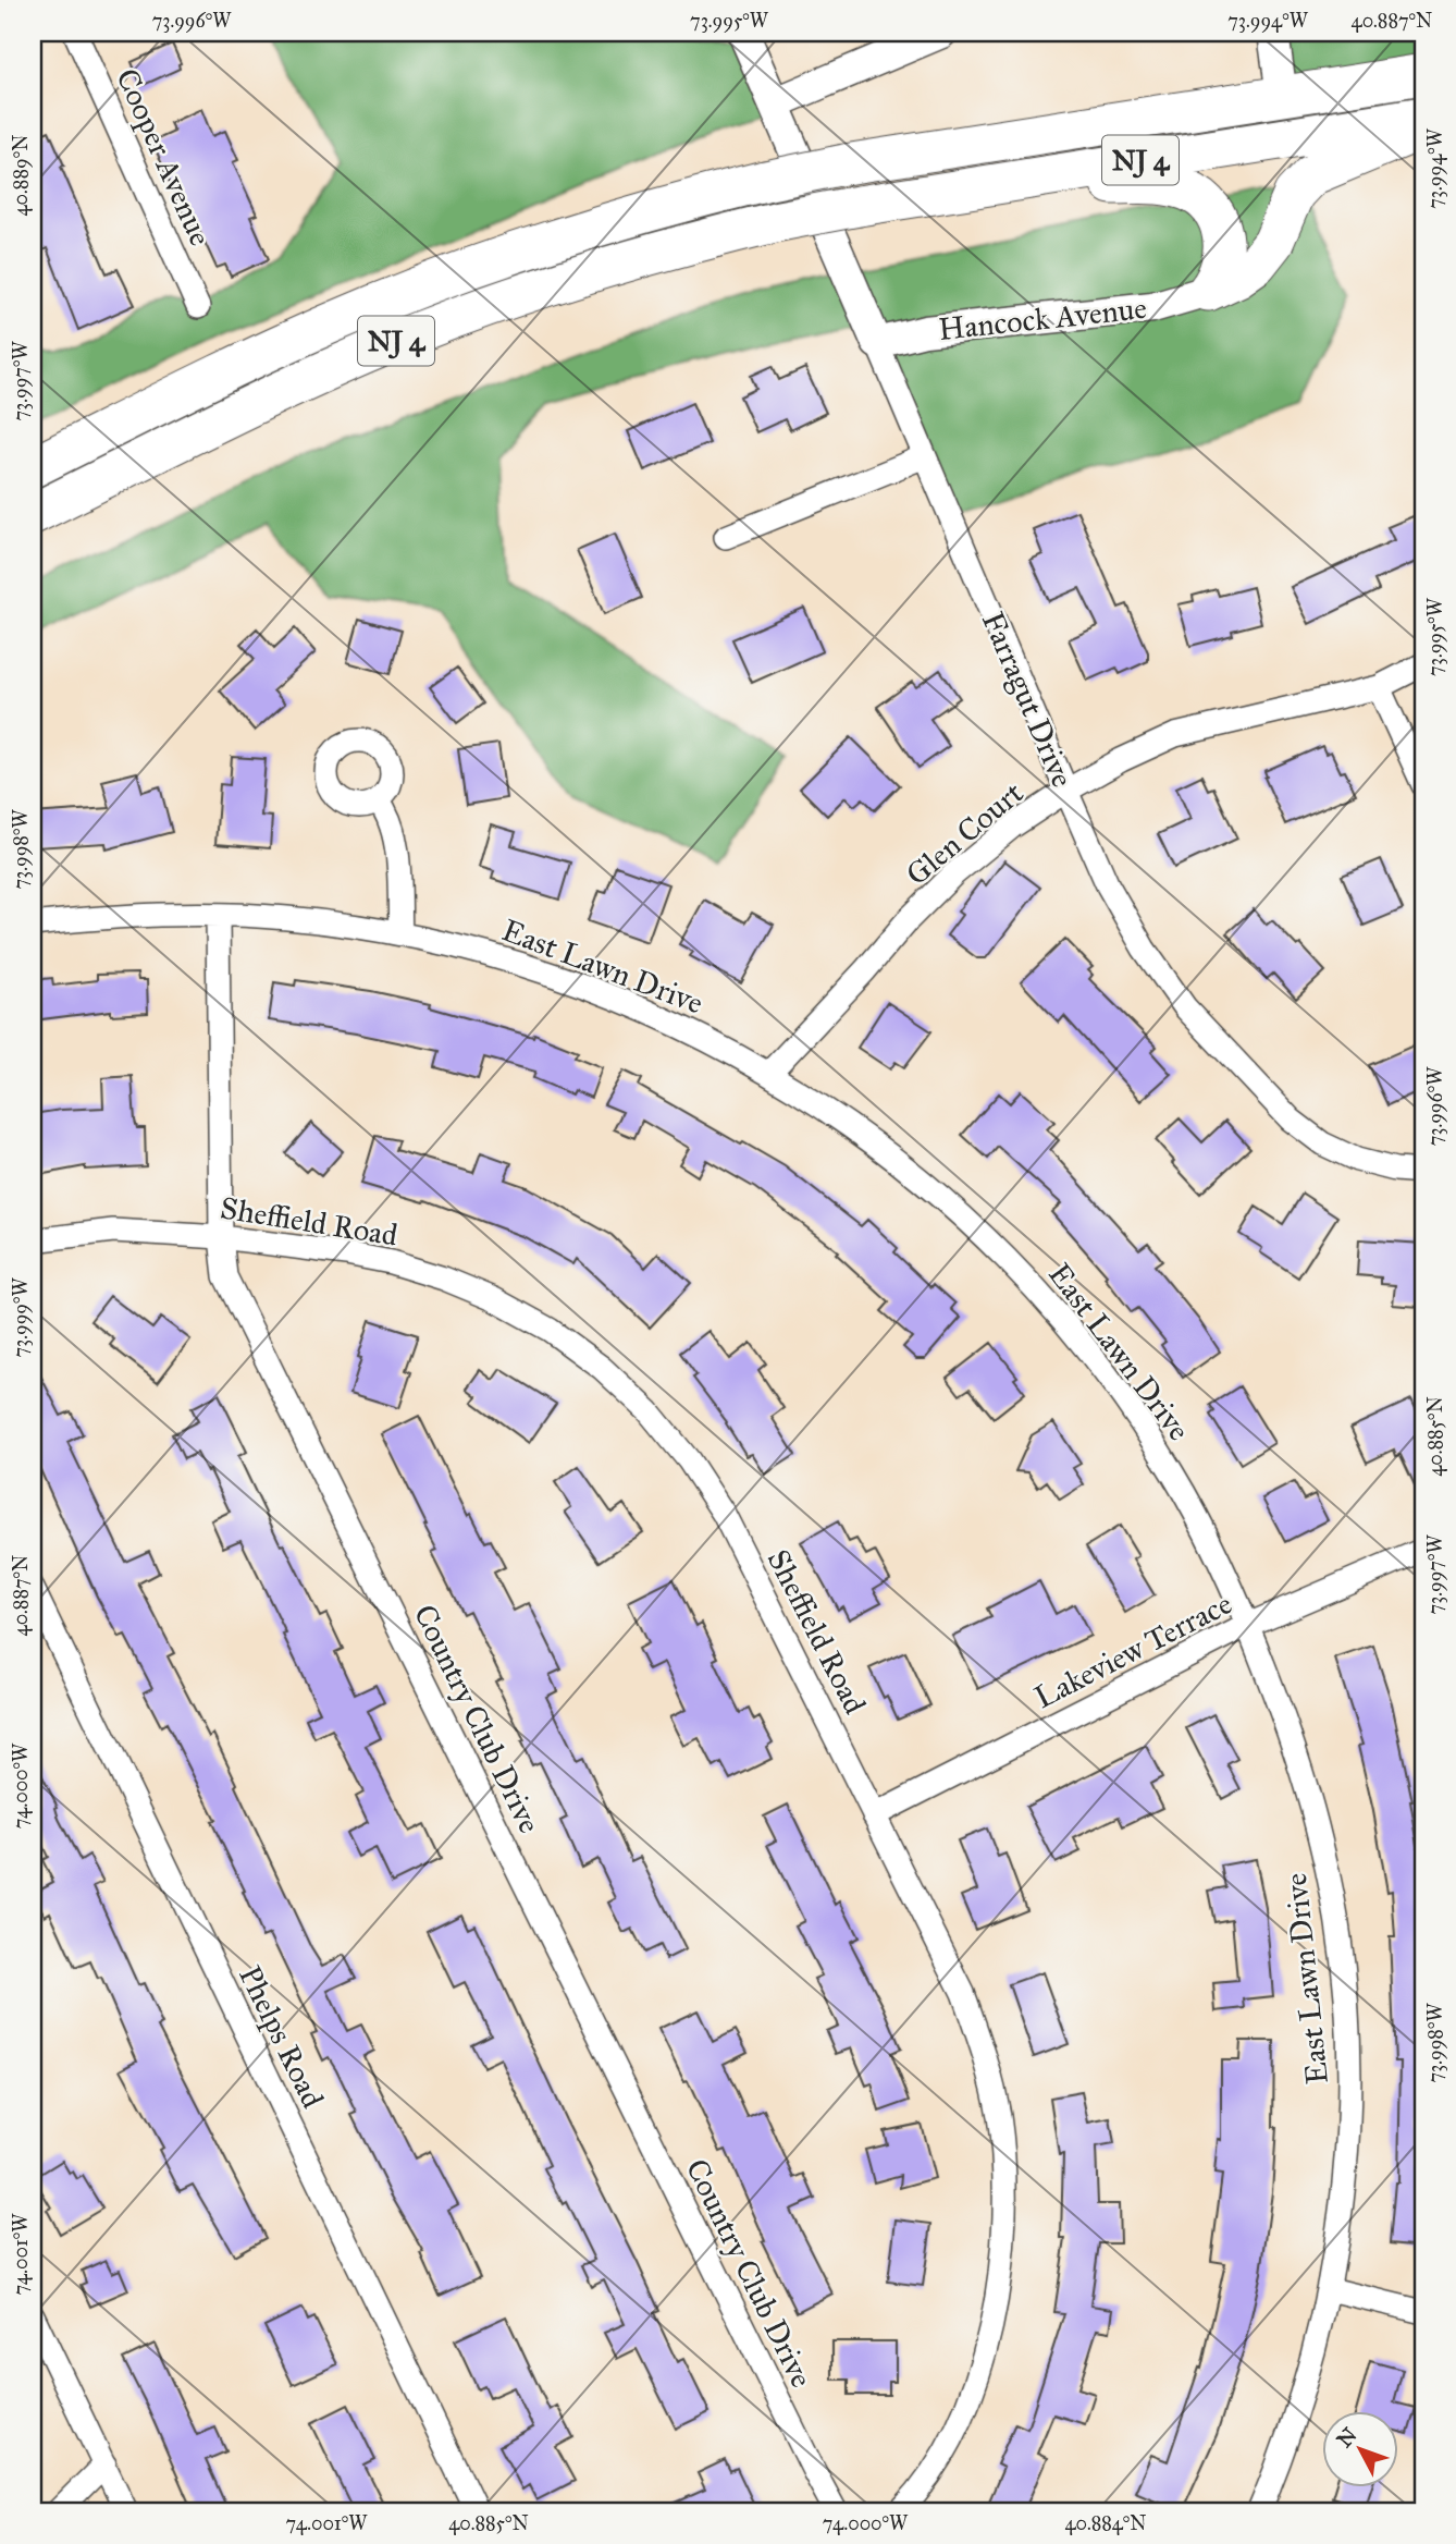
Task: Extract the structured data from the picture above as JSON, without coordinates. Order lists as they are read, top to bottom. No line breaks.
{"streets":{"highway":["NJ 4"],"street":["Cooper Avenue","Hancock Avenue","Farragut Drive","Glen Court","East Lawn Drive","Sheffield Road","Lakeview Terrace","Country Club Drive","Phelps Road"]},"crossings":[["Hancock Avenue","Farragut Drive"],["Farragut Drive","Glen Court"],["Glen Court","East Lawn Drive"],["East Lawn Drive","Lakeview Terrace"],["East Lawn Drive","Country Club Drive"],["Sheffield Road","Lakeview Terrace"],["Sheffield Road","Country Club Drive"]],"north":"top left","coordinates":["73.996°W","73.995°W","73.994°W","40.887°N","40.889°N","73.997°W","73.998°W","73.999°W","40.885°N","74.000°W","74.001°W","40.884°N"]}
